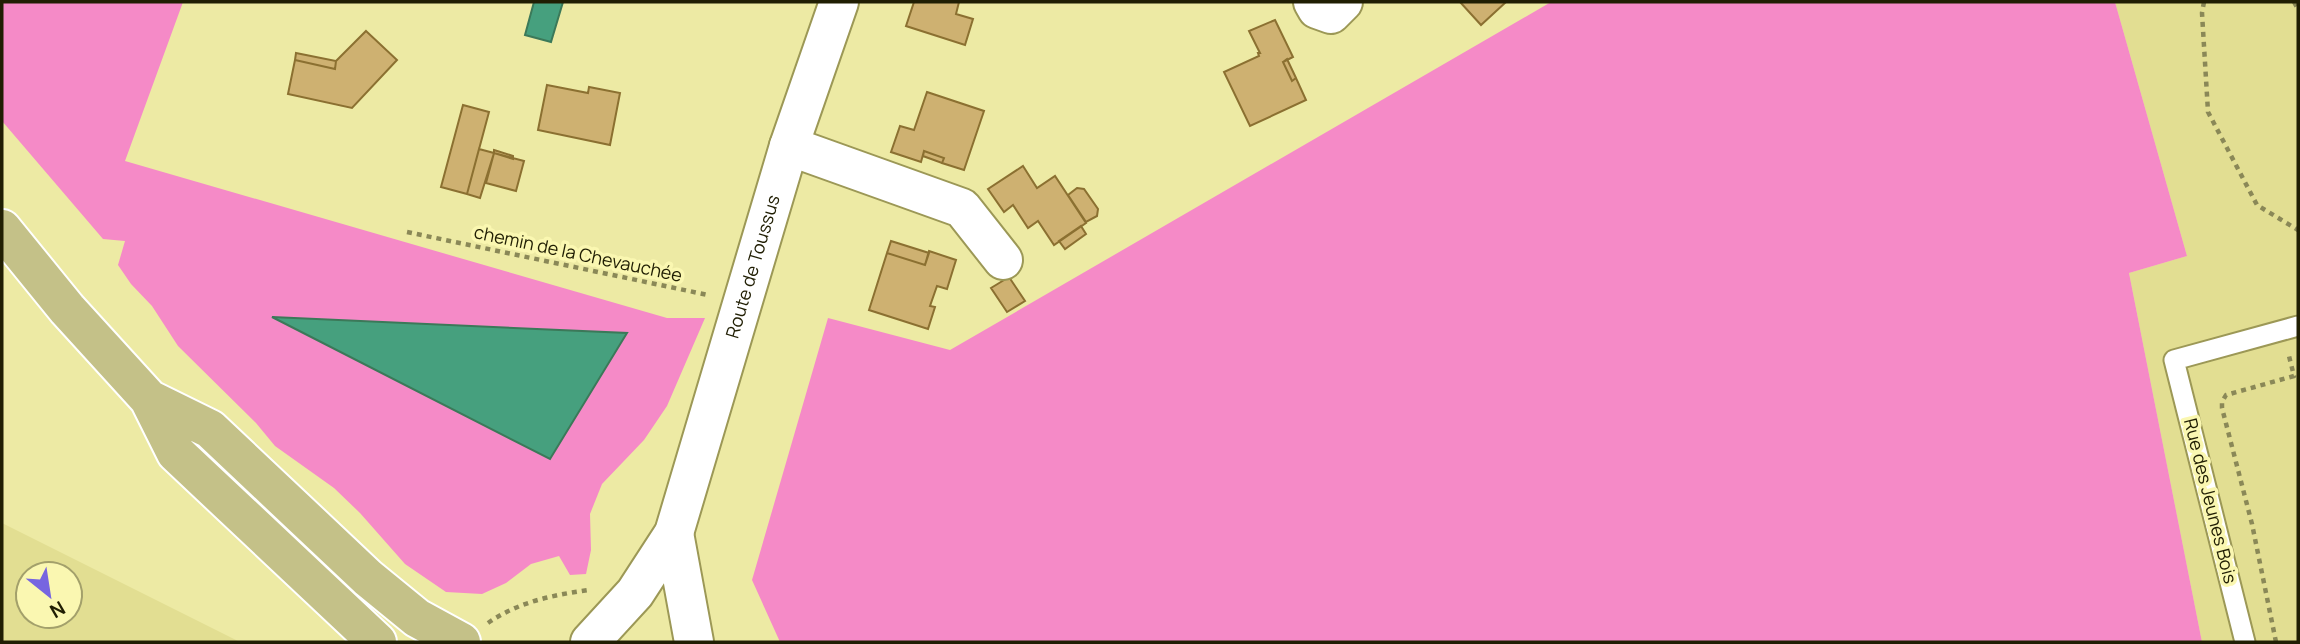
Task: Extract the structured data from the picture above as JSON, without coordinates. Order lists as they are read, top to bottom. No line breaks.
{"streets":{"street":["Route de Toussus"],"lane":["Rue des Jeunes Bois"],"path":["chemin de la Chevauchée"]},"crossings":[["chemin de la Chevauchée","Route de Toussus"]],"north":"bottom right"}
